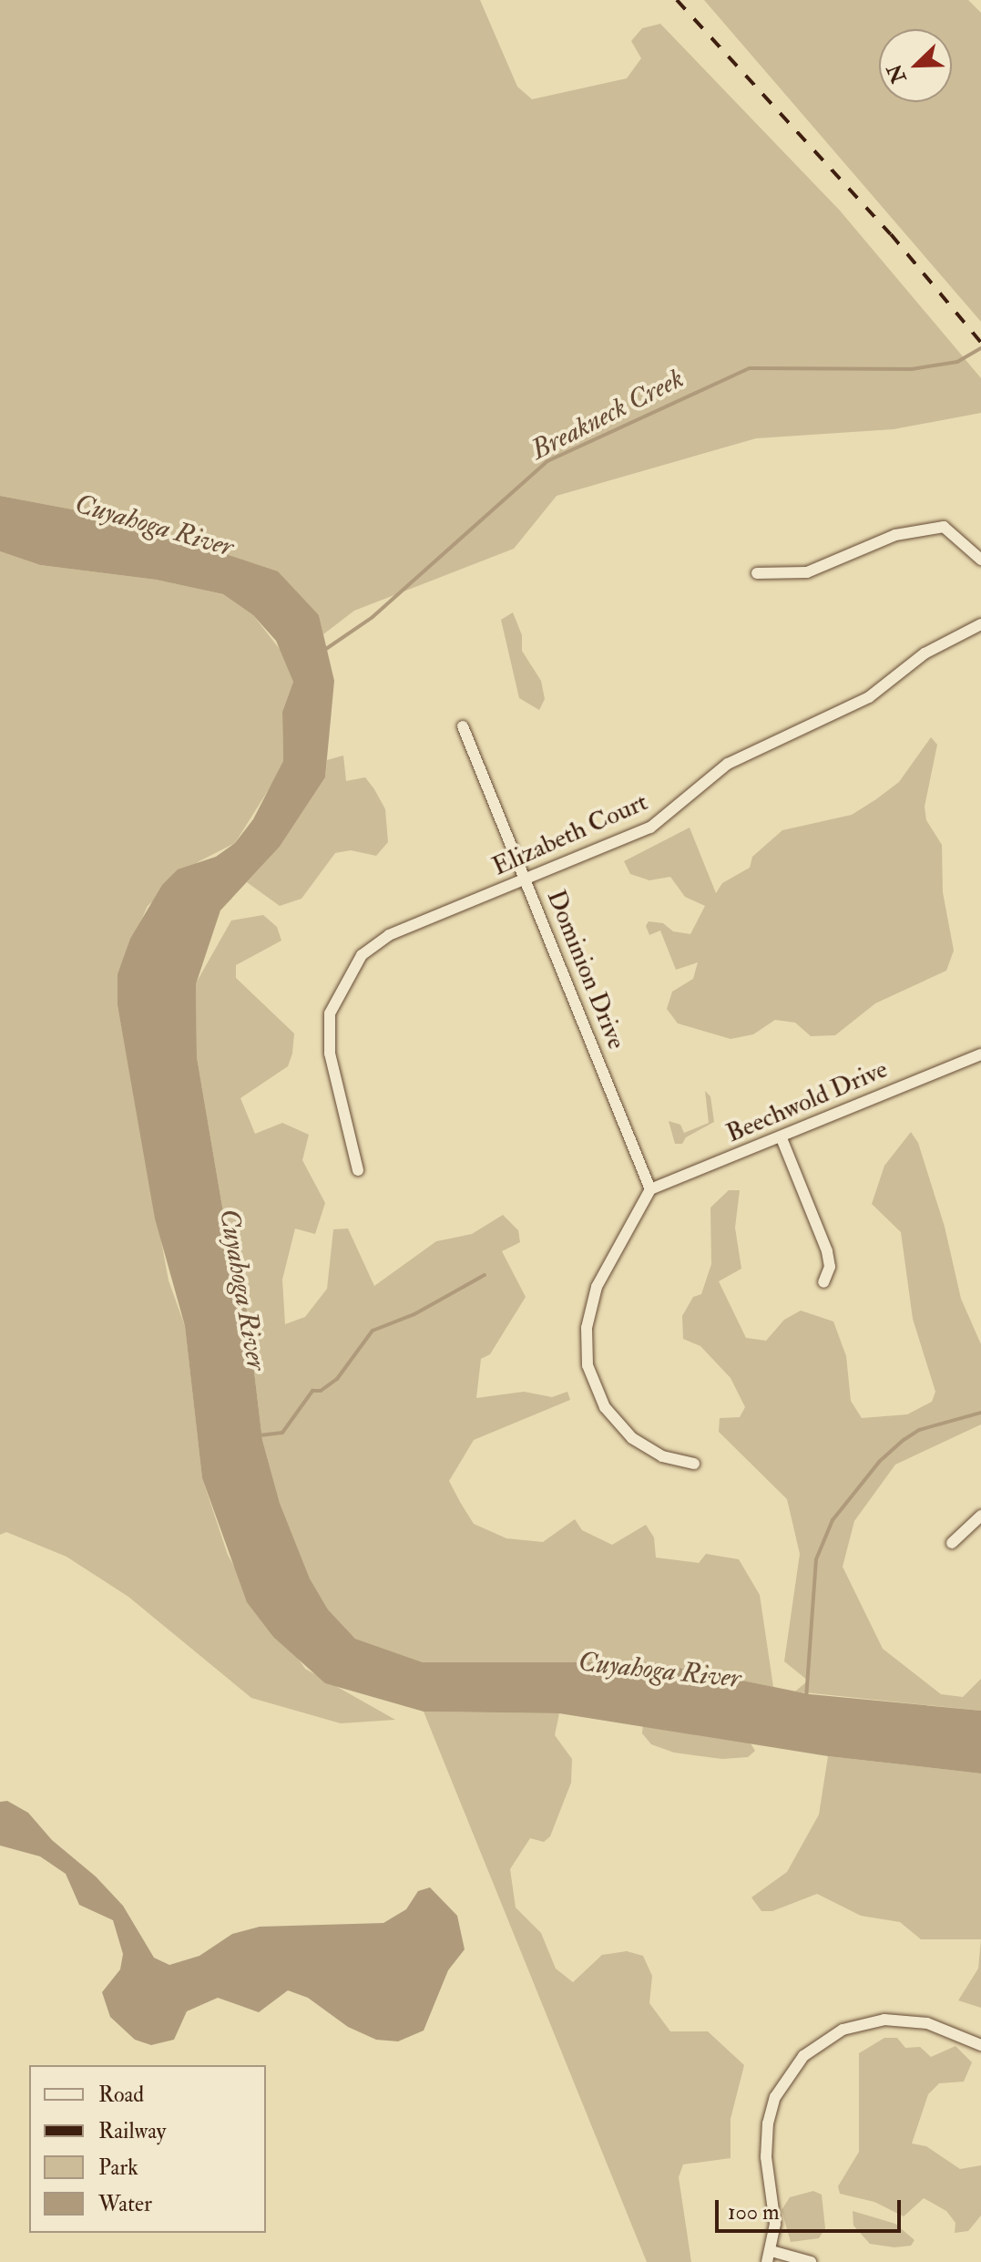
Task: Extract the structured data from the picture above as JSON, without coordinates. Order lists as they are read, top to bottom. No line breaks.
{"streets":{"street":["Elizabeth Court","Dominion Drive","Beechwold Drive"]},"crossings":[["Elizabeth Court","Dominion Drive"],["Dominion Drive","Beechwold Drive"]],"water":["Breakneck Creek","Cuyahoga River"],"legend":["Road","Railway","Park","Water"],"scale_bar":"100 m","north":"bottom left"}
